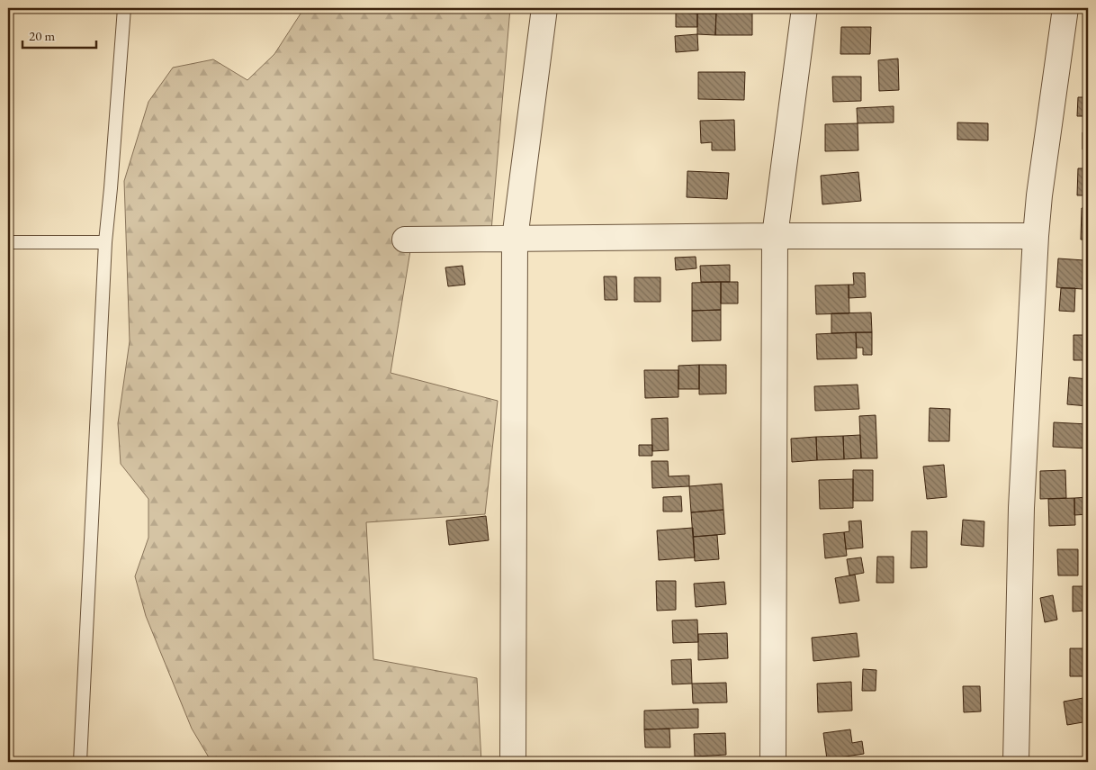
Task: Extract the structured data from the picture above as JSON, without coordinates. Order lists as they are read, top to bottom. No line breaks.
{"scale_bar":"20 m"}
